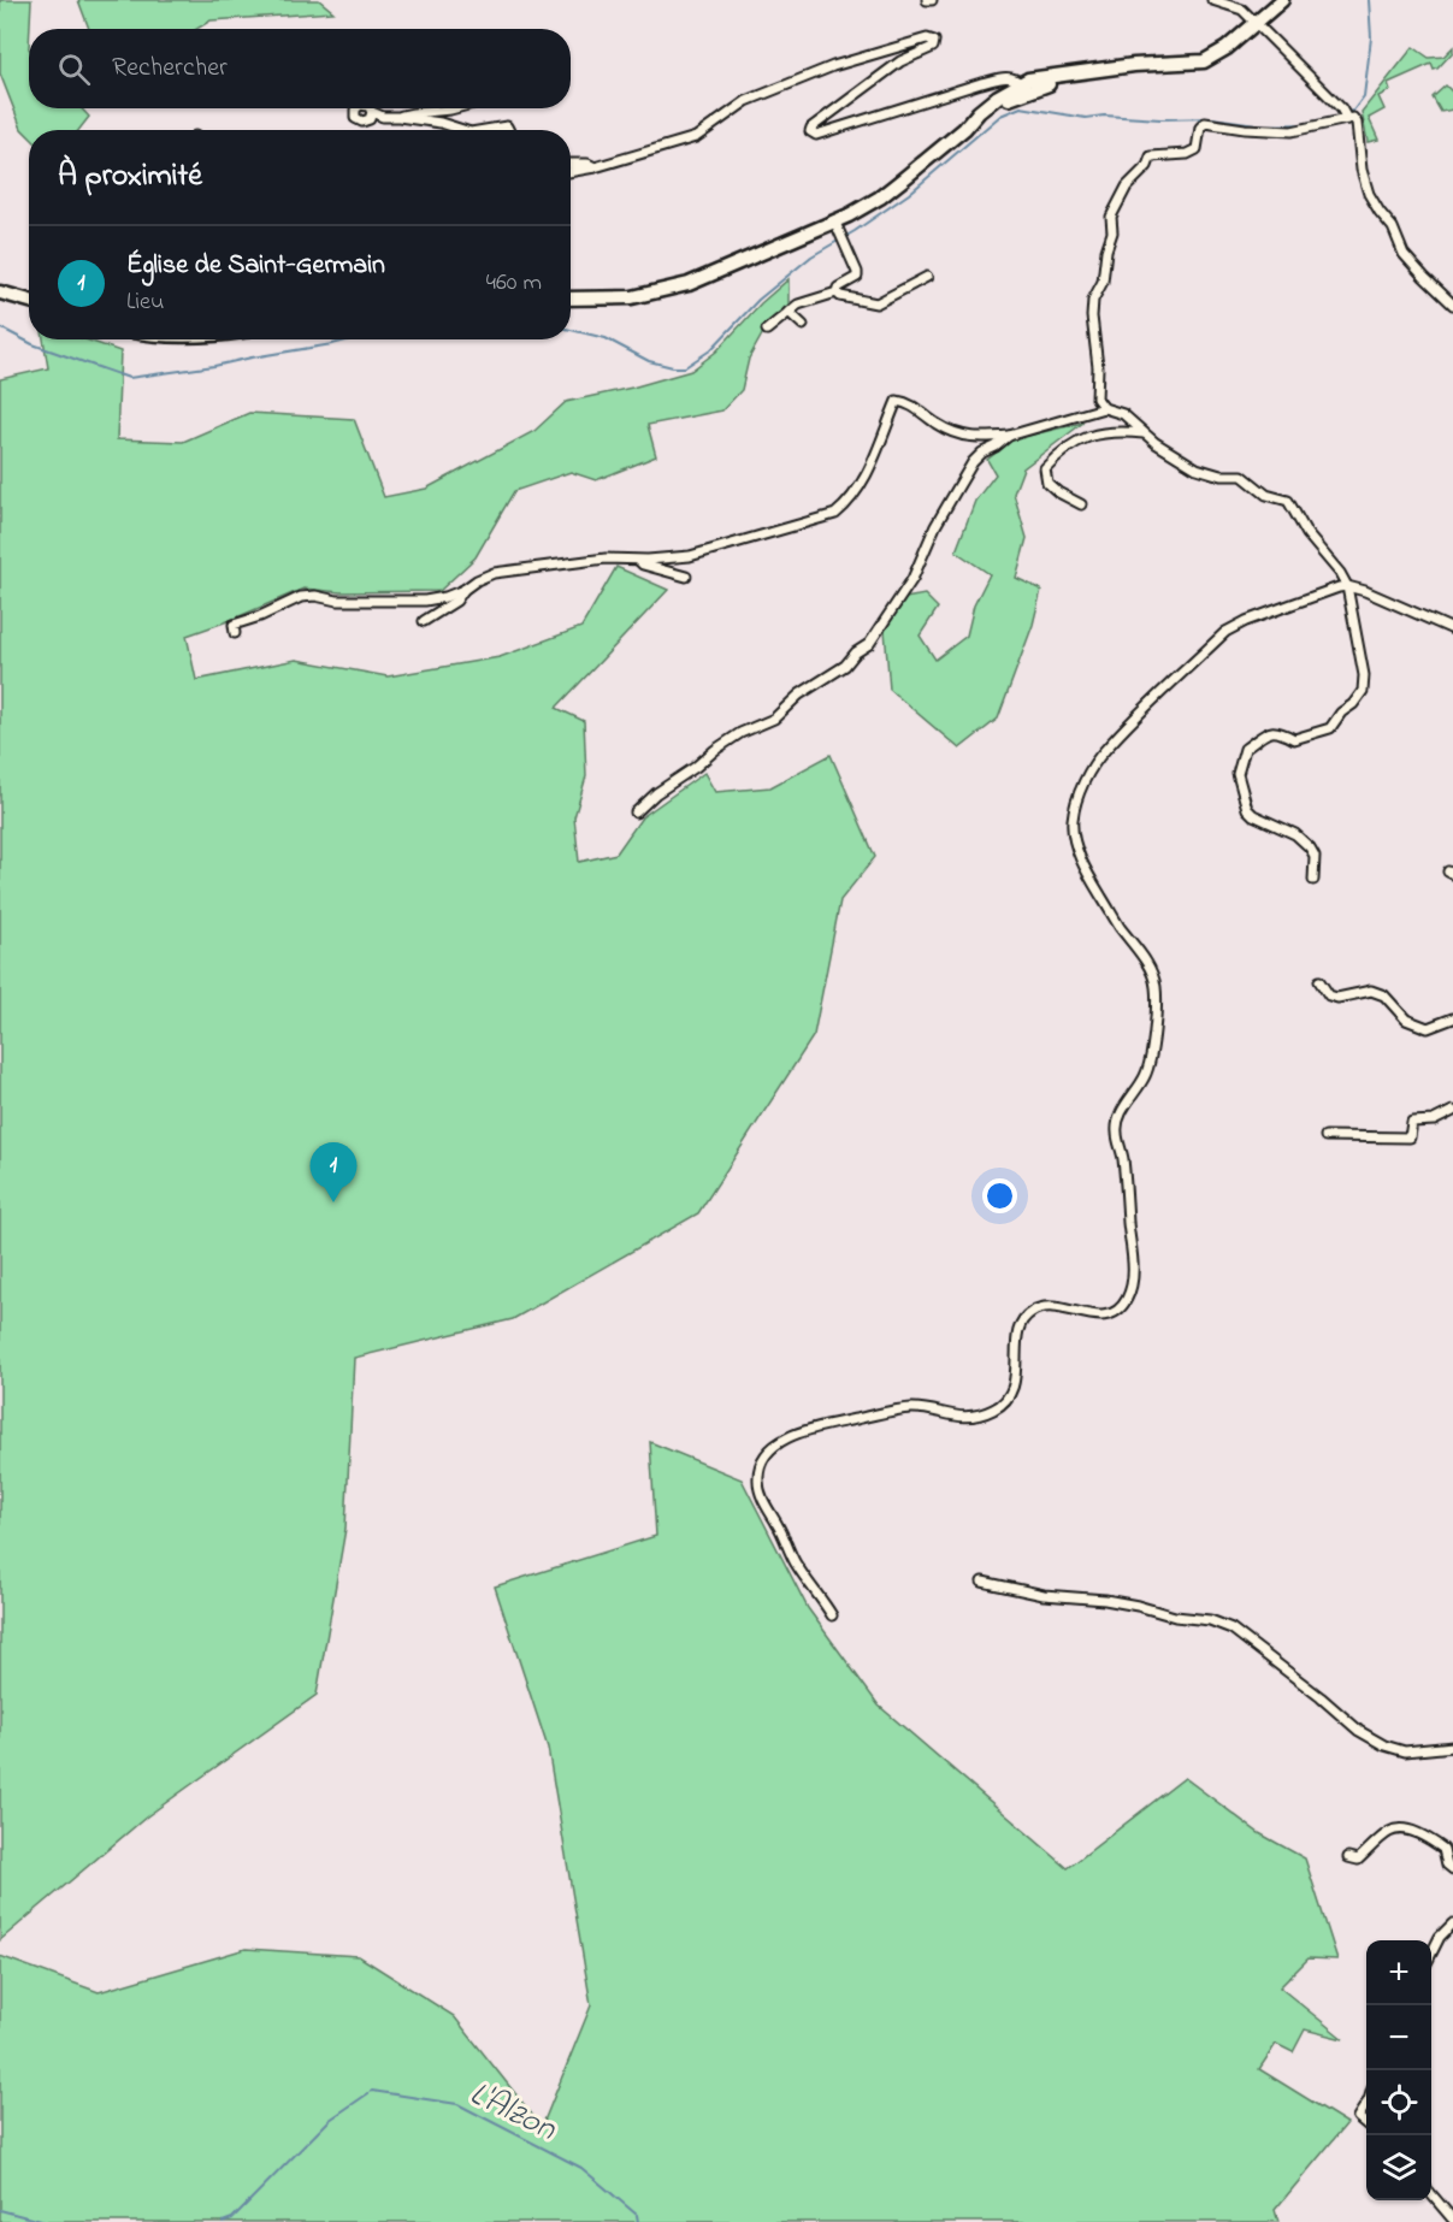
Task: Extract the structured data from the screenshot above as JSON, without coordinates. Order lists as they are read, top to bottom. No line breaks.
{"water":["L'Alzon"],"page":{"search":"Rechercher","heading":"À proximité","list":[{"mark":"1","name":"Église de Saint-Germain","note":"Lieu","value":"460 m"}],"pins":"1","map_buttons":["+","−"]}}
